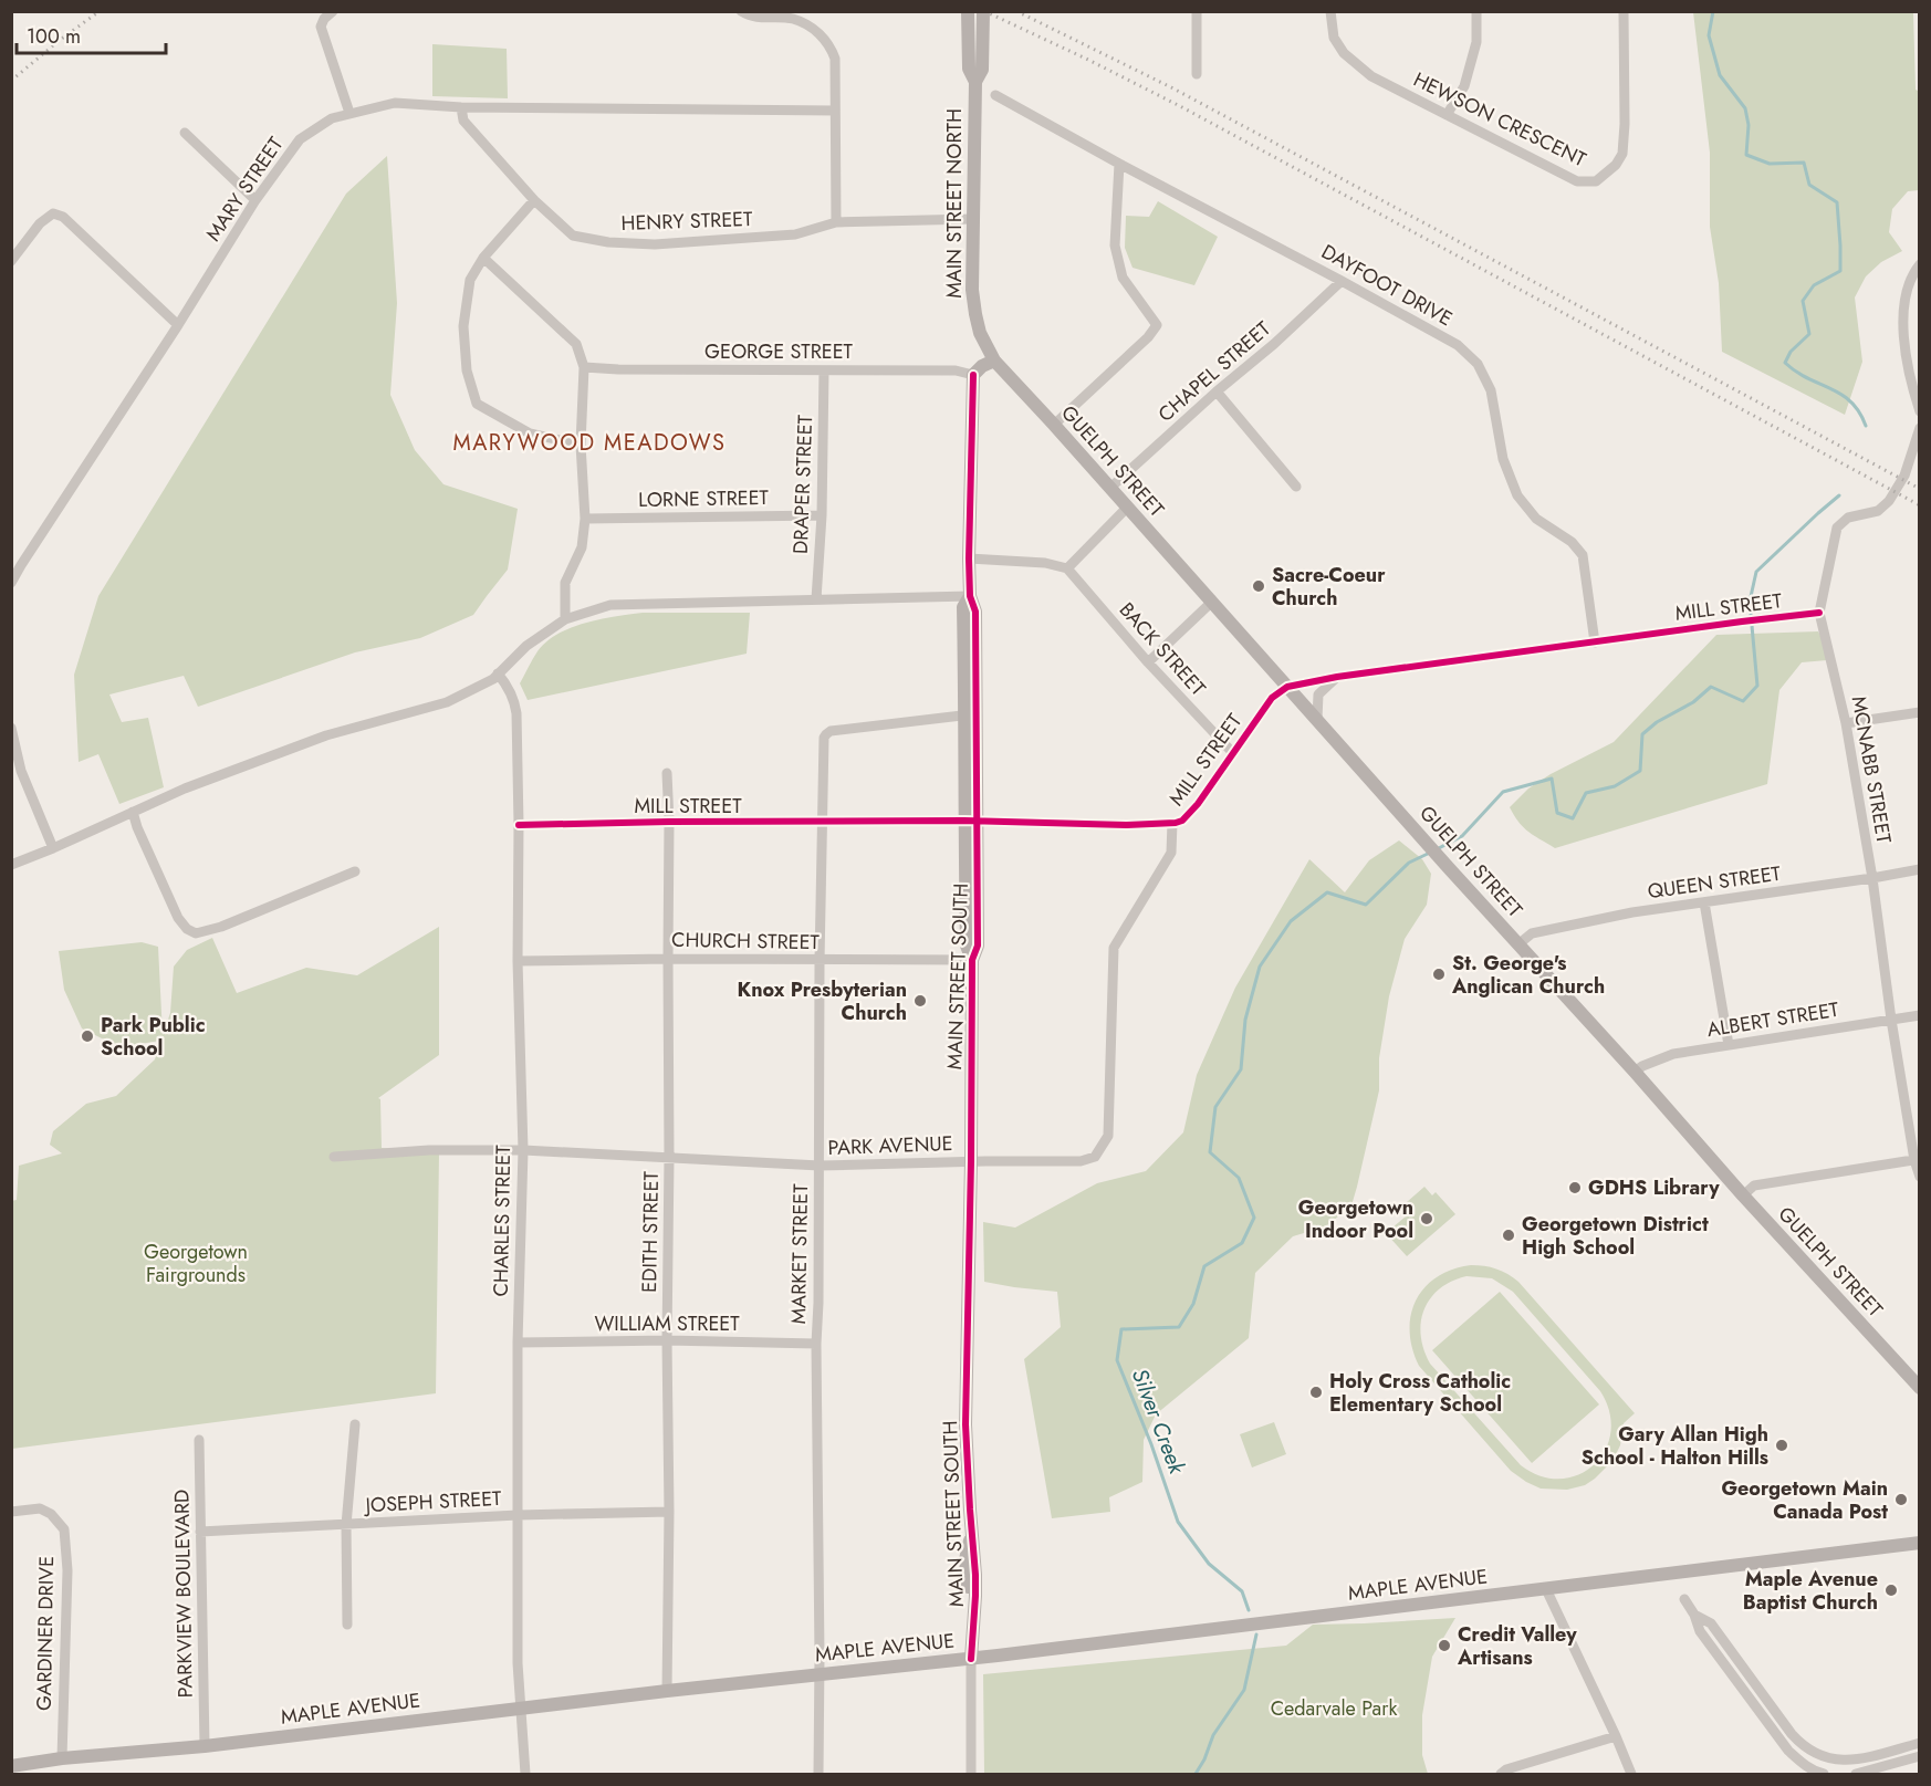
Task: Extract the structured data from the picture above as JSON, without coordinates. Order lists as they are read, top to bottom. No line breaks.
{"streets":{"main road":["MAIN STREET NORTH","GUELPH STREET","MAIN STREET SOUTH","MAPLE AVENUE"],"street":["HEWSON CRESCENT","MARY STREET","HENRY STREET","DAYFOOT DRIVE","GEORGE STREET","CHAPEL STREET","DRAPER STREET","LORNE STREET","MILL STREET","BACK STREET","MCNABB STREET","QUEEN STREET","CHURCH STREET","ALBERT STREET","PARK AVENUE","CHARLES STREET","EDITH STREET","MARKET STREET","WILLIAM STREET","JOSEPH STREET","PARKVIEW BOULEVARD","GARDINER DRIVE"]},"crossings":[["MARY STREET","HENRY STREET"],["MAIN STREET NORTH","HENRY STREET"],["MAIN STREET NORTH","GUELPH STREET"],["DAYFOOT DRIVE","CHAPEL STREET"],["DAYFOOT DRIVE","MILL STREET"],["GEORGE STREET","DRAPER STREET"],["GEORGE STREET","MAIN STREET SOUTH"],["CHAPEL STREET","GUELPH STREET"],["GUELPH STREET","MILL STREET"],["GUELPH STREET","QUEEN STREET"],["GUELPH STREET","ALBERT STREET"],["DRAPER STREET","LORNE STREET"],["MILL STREET","BACK STREET"],["MILL STREET","MCNABB STREET"],["MILL STREET","MAIN STREET SOUTH"],["MILL STREET","PARK AVENUE"],["MILL STREET","CHARLES STREET"],["MILL STREET","EDITH STREET"],["MILL STREET","MARKET STREET"],["MCNABB STREET","QUEEN STREET"],["MCNABB STREET","ALBERT STREET"],["CHURCH STREET","MAIN STREET SOUTH"],["CHURCH STREET","CHARLES STREET"],["CHURCH STREET","EDITH STREET"],["CHURCH STREET","MARKET STREET"],["MAIN STREET SOUTH","PARK AVENUE"],["MAIN STREET SOUTH","MARKET STREET"],["MAIN STREET SOUTH","MAPLE AVENUE"],["PARK AVENUE","CHARLES STREET"],["PARK AVENUE","EDITH STREET"],["PARK AVENUE","MARKET STREET"],["CHARLES STREET","WILLIAM STREET"],["CHARLES STREET","JOSEPH STREET"],["CHARLES STREET","MAPLE AVENUE"],["EDITH STREET","WILLIAM STREET"],["EDITH STREET","JOSEPH STREET"],["EDITH STREET","MAPLE AVENUE"],["MARKET STREET","WILLIAM STREET"],["MARKET STREET","MAPLE AVENUE"],["JOSEPH STREET","PARKVIEW BOULEVARD"],["MAPLE AVENUE","PARKVIEW BOULEVARD"],["MAPLE AVENUE","GARDINER DRIVE"]],"districts":["MARYWOOD MEADOWS"],"water":["Silver Creek"],"parks":["Georgetown Fairgrounds","Cedarvale Park"],"places":["Sacre-Coeur Church","St. George's Anglican Church","Knox Presbyterian Church","Park Public School","GDHS Library","Georgetown Indoor Pool","Georgetown District High School","Holy Cross Catholic Elementary School","Gary Allan High School - Halton Hills","Georgetown Main Canada Post","Maple Avenue Baptist Church","Credit Valley Artisans"],"scale_bar":"100 m"}
